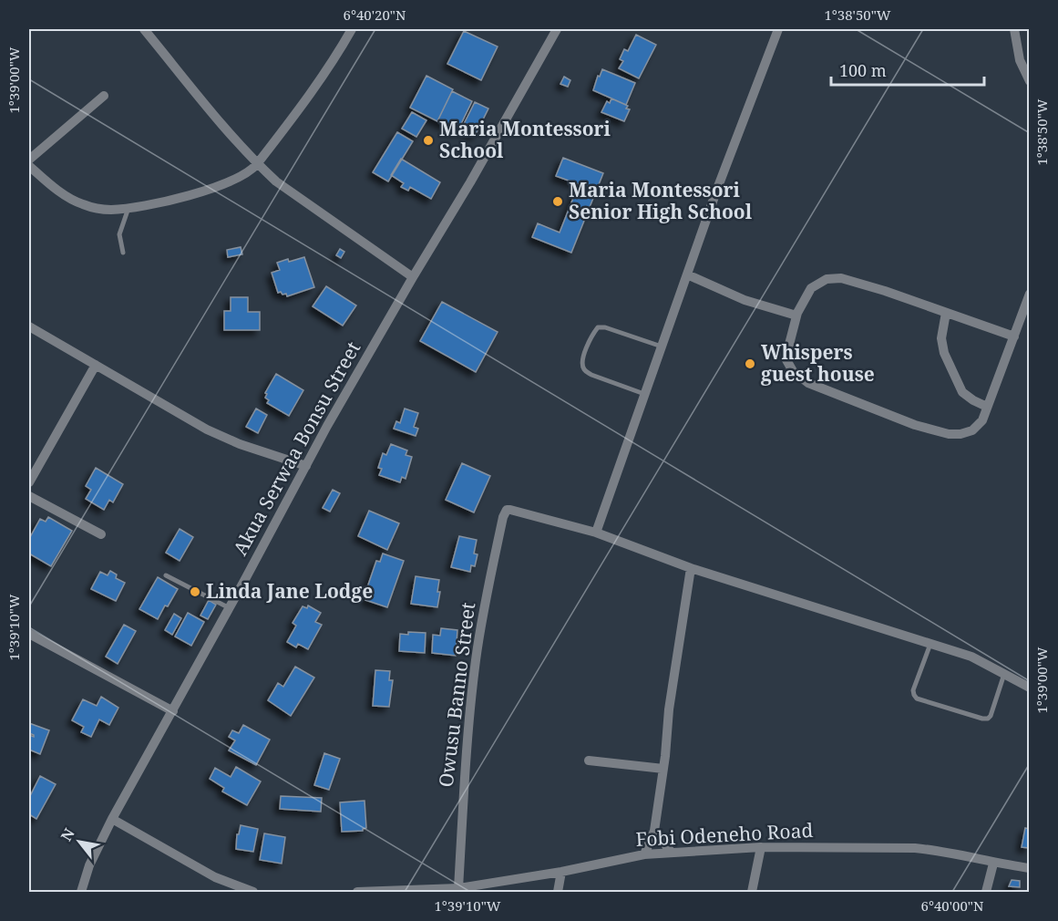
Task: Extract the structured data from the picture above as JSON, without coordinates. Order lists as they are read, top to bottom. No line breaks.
{"streets":{"street":["Akua Serwaa Bonsu Street","Owusu Banno Street","Fobi Odeneho Road"]},"crossings":[["Owusu Banno Street","Fobi Odeneho Road"]],"places":["Maria Montessori School","Maria Montessori Senior High School","Whispers guest house","Linda Jane Lodge"],"scale_bar":"100 m","north":"top left","coordinates":["6°40'20\"N","1°38'50\"W","1°39'00\"W","1°39'10\"W","6°40'00\"N"]}
